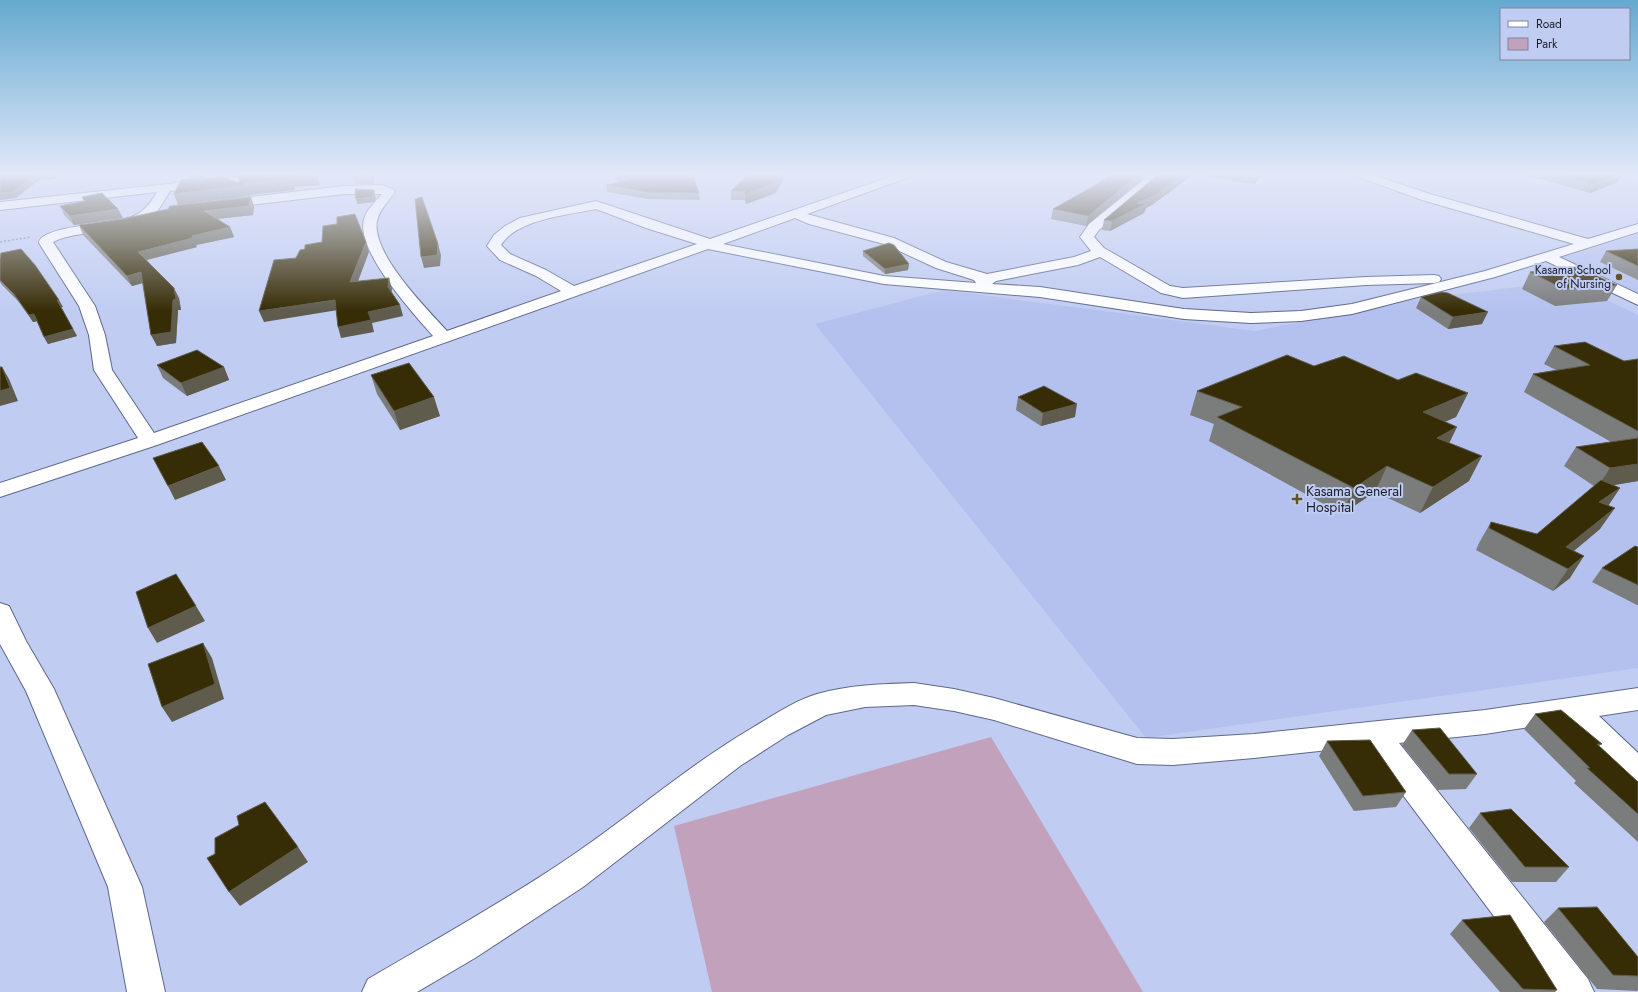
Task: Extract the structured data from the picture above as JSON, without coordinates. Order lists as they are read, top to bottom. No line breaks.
{"places":{"other":["Kasama School of Nursing"],"health":["Kasama General Hospital"]},"legend":["Road","Park"]}
